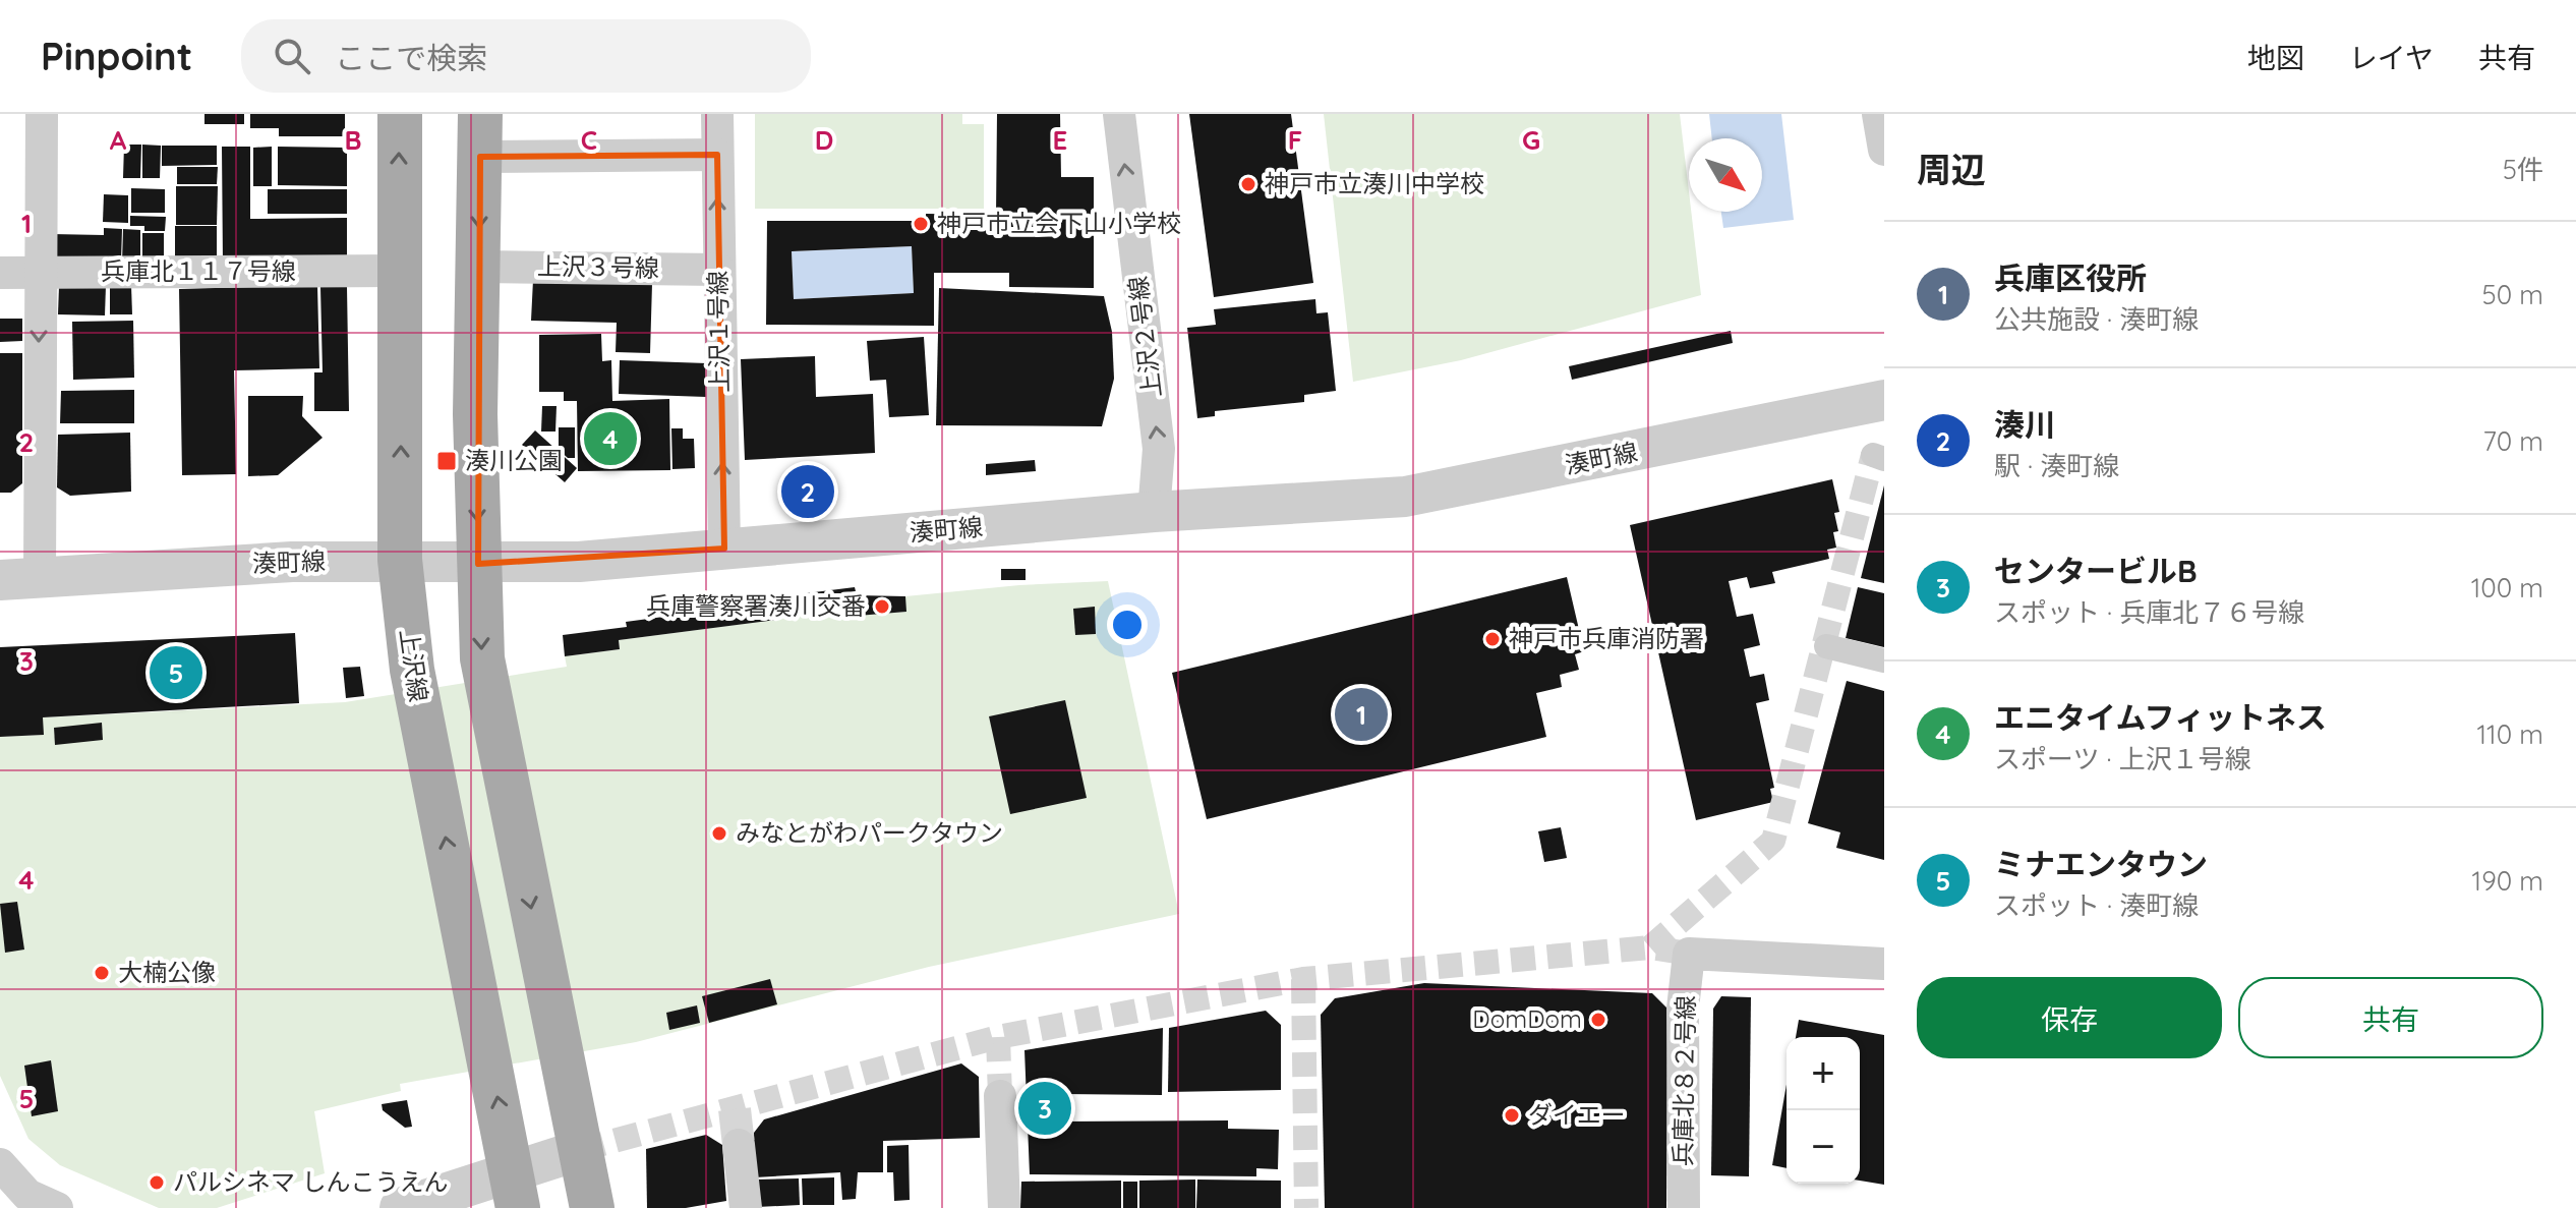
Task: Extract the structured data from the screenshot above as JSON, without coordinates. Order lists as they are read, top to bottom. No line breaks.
{"streets":{"main road":["上沢線"],"street":["上沢３号線","兵庫北１１７号線","上沢１号線","上沢２号線","湊町線","兵庫北８２号線"]},"crossings":[["上沢３号線","上沢１号線"],["兵庫北１１７号線","上沢線"],["上沢１号線","湊町線"],["上沢２号線","湊町線"],["湊町線","上沢線"]],"one_way":["上沢１号線","上沢２号線"],"places":{"other":["神戸市立湊川中学校","神戸市立会下山小学校","兵庫警察署湊川交番","神戸市兵庫消防署","みなとがわパークタウン","大楠公像","DomDom","ダイエー","パルシネマ しんこうえん"],"transit":["湊川公園"]},"north":"bottom right","page":{"header":"Pinpoint","search":"ここで検索","nav":["地図","レイヤ","共有"],"heading":["周辺","5件"],"list":[{"mark":"1","name":"兵庫区役所","note":"公共施設 · 湊町線","value":"50 m"},{"mark":"2","name":"湊川","note":"駅 · 湊町線","value":"70 m"},{"mark":"3","name":"センタービルB","note":"スポット · 兵庫北７６号線","value":"100 m"},{"mark":"4","name":"エニタイムフィットネス","note":"スポーツ · 上沢１号線","value":"110 m"},{"mark":"5","name":"ミナエンタウン","note":"スポット · 湊町線","value":"190 m"}],"pins":["4","2","5","1","3"],"buttons":["保存","共有"],"map_buttons":["+","−"]},"grid":{"columns":["A","B","C","D","E","F","G"],"rows":["1","2","3","4","5"]}}
